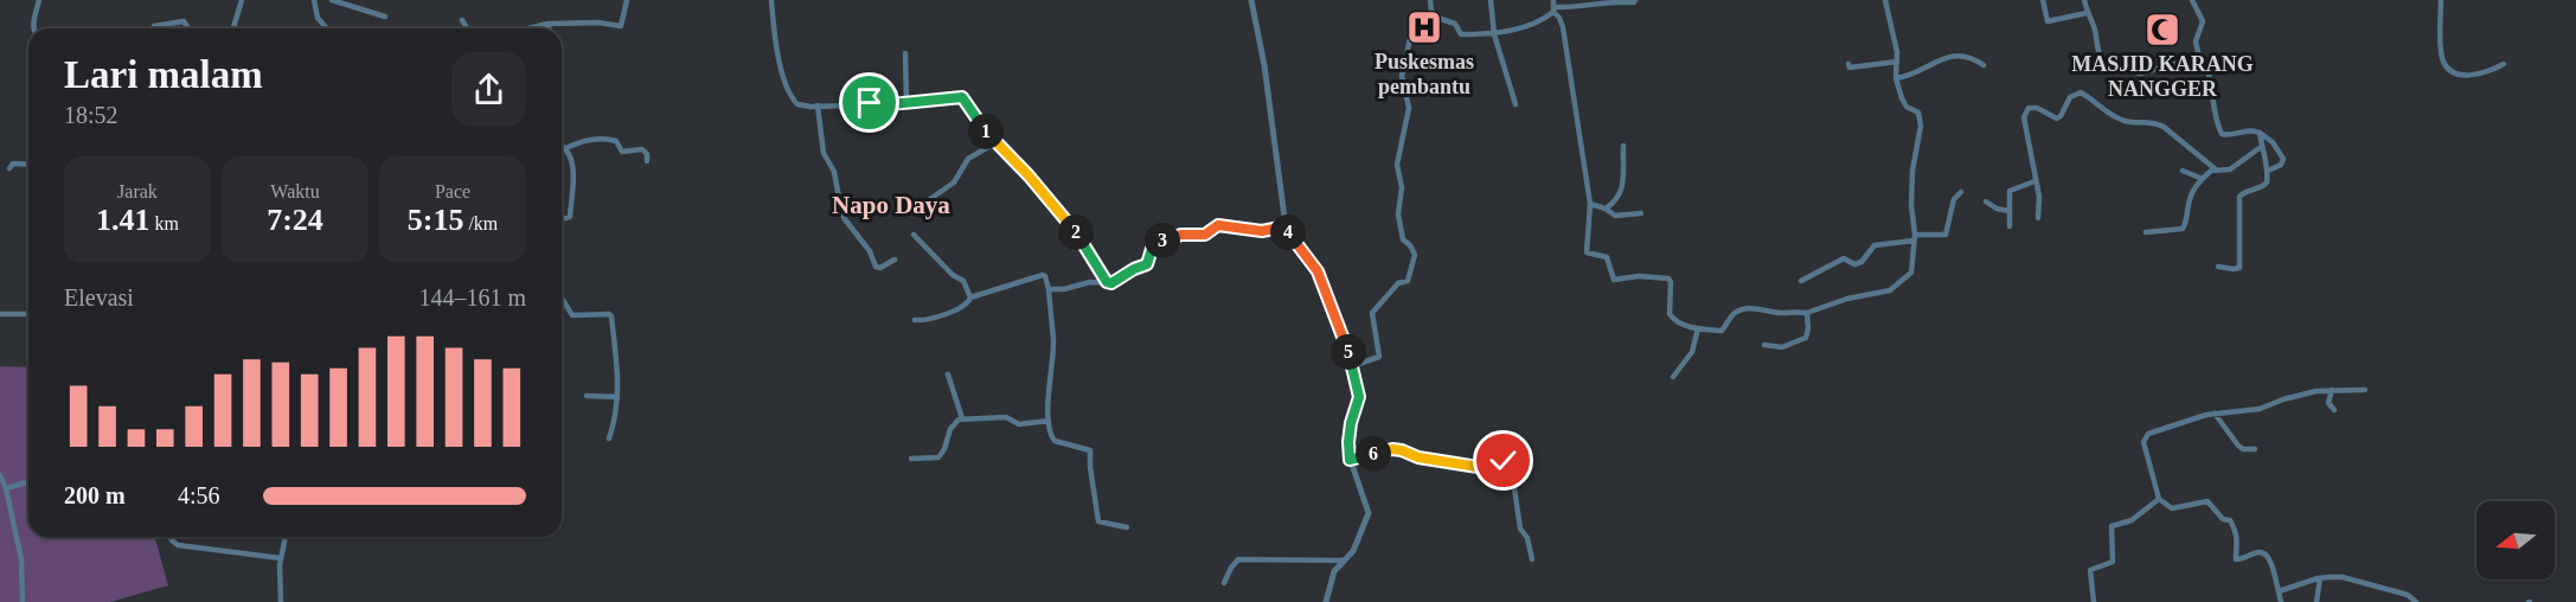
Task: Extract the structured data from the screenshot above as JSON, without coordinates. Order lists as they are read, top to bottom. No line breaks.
{"districts":["Napo Daya"],"places":{"hospital":["Puskesmas pembantu"],"mosque":["MASJID KARANG NANGGER"]},"north":"left","page":{"heading":["Lari malam","18:52"],"pins":["1","2","4","3","5","6"],"stats":[["Jarak","1.41 km"],["Waktu","7:24"],["Pace","5:15 /km"]],"chart":["Elevasi","144–161 m"],"list":[{"name":"200 m","note":"4:56"}]}}
